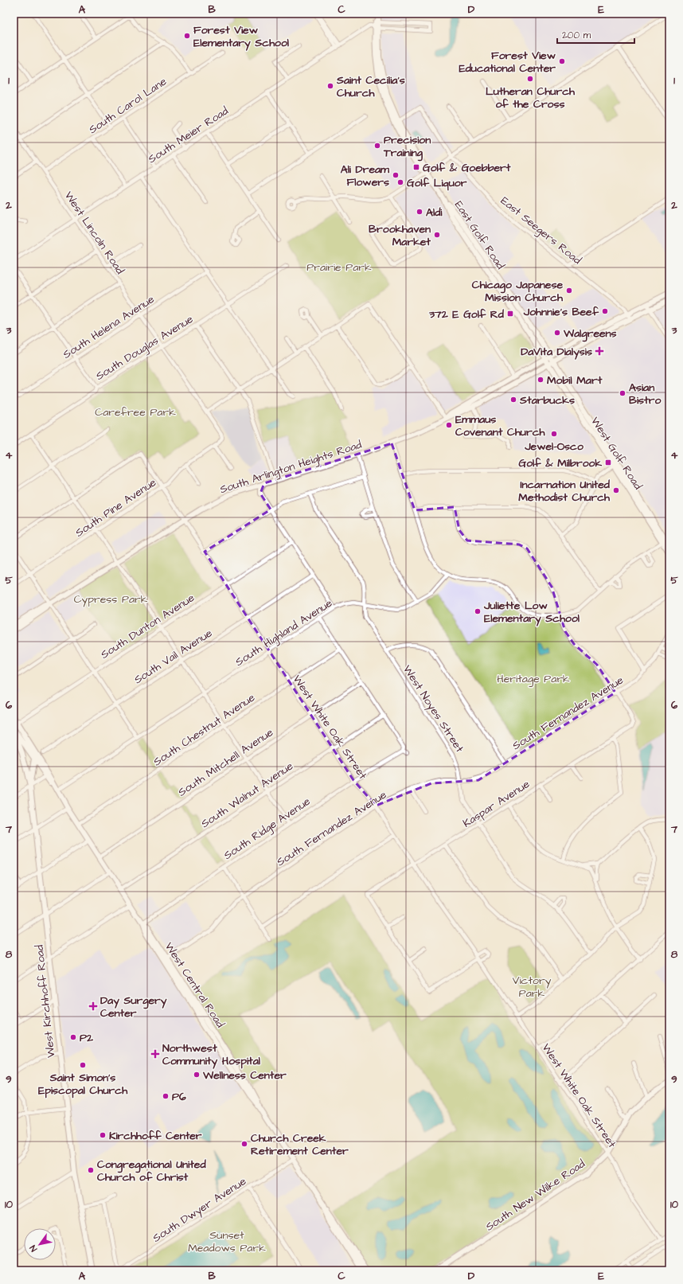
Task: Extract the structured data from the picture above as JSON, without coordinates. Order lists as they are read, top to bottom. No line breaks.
{"streets":{"main road":["East Golf Road","West Golf Road","South Arlington Heights Road","West Central Road","West Kirchhoff Road","South New Wilke Road"],"street":["South Carol Lane","South Meier Road","East Seegers Road","West Lincoln Road","South Helena Avenue","South Douglas Avenue","South Pine Avenue","South Dunton Avenue","South Highland Avenue","South Vail Avenue","West Noyes Street","South Fernandez Avenue","West White Oak Street","South Chestnut Avenue","South Mitchell Avenue","South Walnut Avenue","Kaspar Avenue","South Ridge Avenue","South Dwyer Avenue"]},"crossings":[["South Carol Lane","West Lincoln Road"],["South Meier Road","West Lincoln Road"],["South Meier Road","East Golf Road"],["East Seegers Road","East Golf Road"],["East Seegers Road","South Arlington Heights Road"],["West Lincoln Road","South Helena Avenue"],["West Lincoln Road","South Douglas Avenue"],["West Lincoln Road","South Pine Avenue"],["East Golf Road","West Golf Road"],["East Golf Road","South Arlington Heights Road"],["West Golf Road","South Arlington Heights Road"],["South Arlington Heights Road","West White Oak Street"],["South Pine Avenue","West White Oak Street"],["South Dunton Avenue","West White Oak Street"],["South Dunton Avenue","West Central Road"],["South Highland Avenue","West Noyes Street"],["South Highland Avenue","West White Oak Street"],["South Highland Avenue","West Central Road"],["South Vail Avenue","West White Oak Street"],["West Noyes Street","South Fernandez Avenue"],["West Noyes Street","Kaspar Avenue"],["South Fernandez Avenue","West White Oak Street"],["South Fernandez Avenue","Kaspar Avenue"],["South Fernandez Avenue","West Central Road"],["West White Oak Street","South Chestnut Avenue"],["West White Oak Street","South Mitchell Avenue"],["West White Oak Street","South Walnut Avenue"],["West White Oak Street","Kaspar Avenue"],["West White Oak Street","South Ridge Avenue"],["West White Oak Street","South New Wilke Road"],["South Chestnut Avenue","West Central Road"],["South Mitchell Avenue","West Central Road"],["South Walnut Avenue","West Central Road"],["South Ridge Avenue","West Central Road"],["West Central Road","West Kirchhoff Road"],["West Central Road","South Dwyer Avenue"]],"parks":["Prairie Park","Carefree Park","Cypress Park","Heritage Park","Victory Park","Sunset Meadows Park"],"places":{"other":["Forest View Elementary School","Forest View Educational Center","Lutheran Church of the Cross","Saint Cecilia's Church","Precision Training","Ali Dream Flowers","Golf Liquor","Aldi","Brookhaven Market","Chicago Japanese Mission Church","Johnnie's Beef","Walgreens","Mobil Mart","Asian Bistro","Starbucks","Emmaus Covenant Church","Jewel-Osco","Incarnation United Methodist Church","Juliette Low Elementary School","P2","Saint Simon's Episcopal Church","Wellness Center","P6","Kirchhoff Center","Church Creek Retirement Center","Congregational United Church of Christ"],"transit":["Golf & Goebbert","372 E Golf Rd","Golf & Milbrook"],"health":["DaVita Dialysis","Day Surgery Center","Northwest Community Hospital"]},"scale_bar":"200 m","north":"bottom left","grid":{"columns":["A","B","C","D","E"],"rows":["1","2","3","4","5","6","7","8","9","10"]}}
